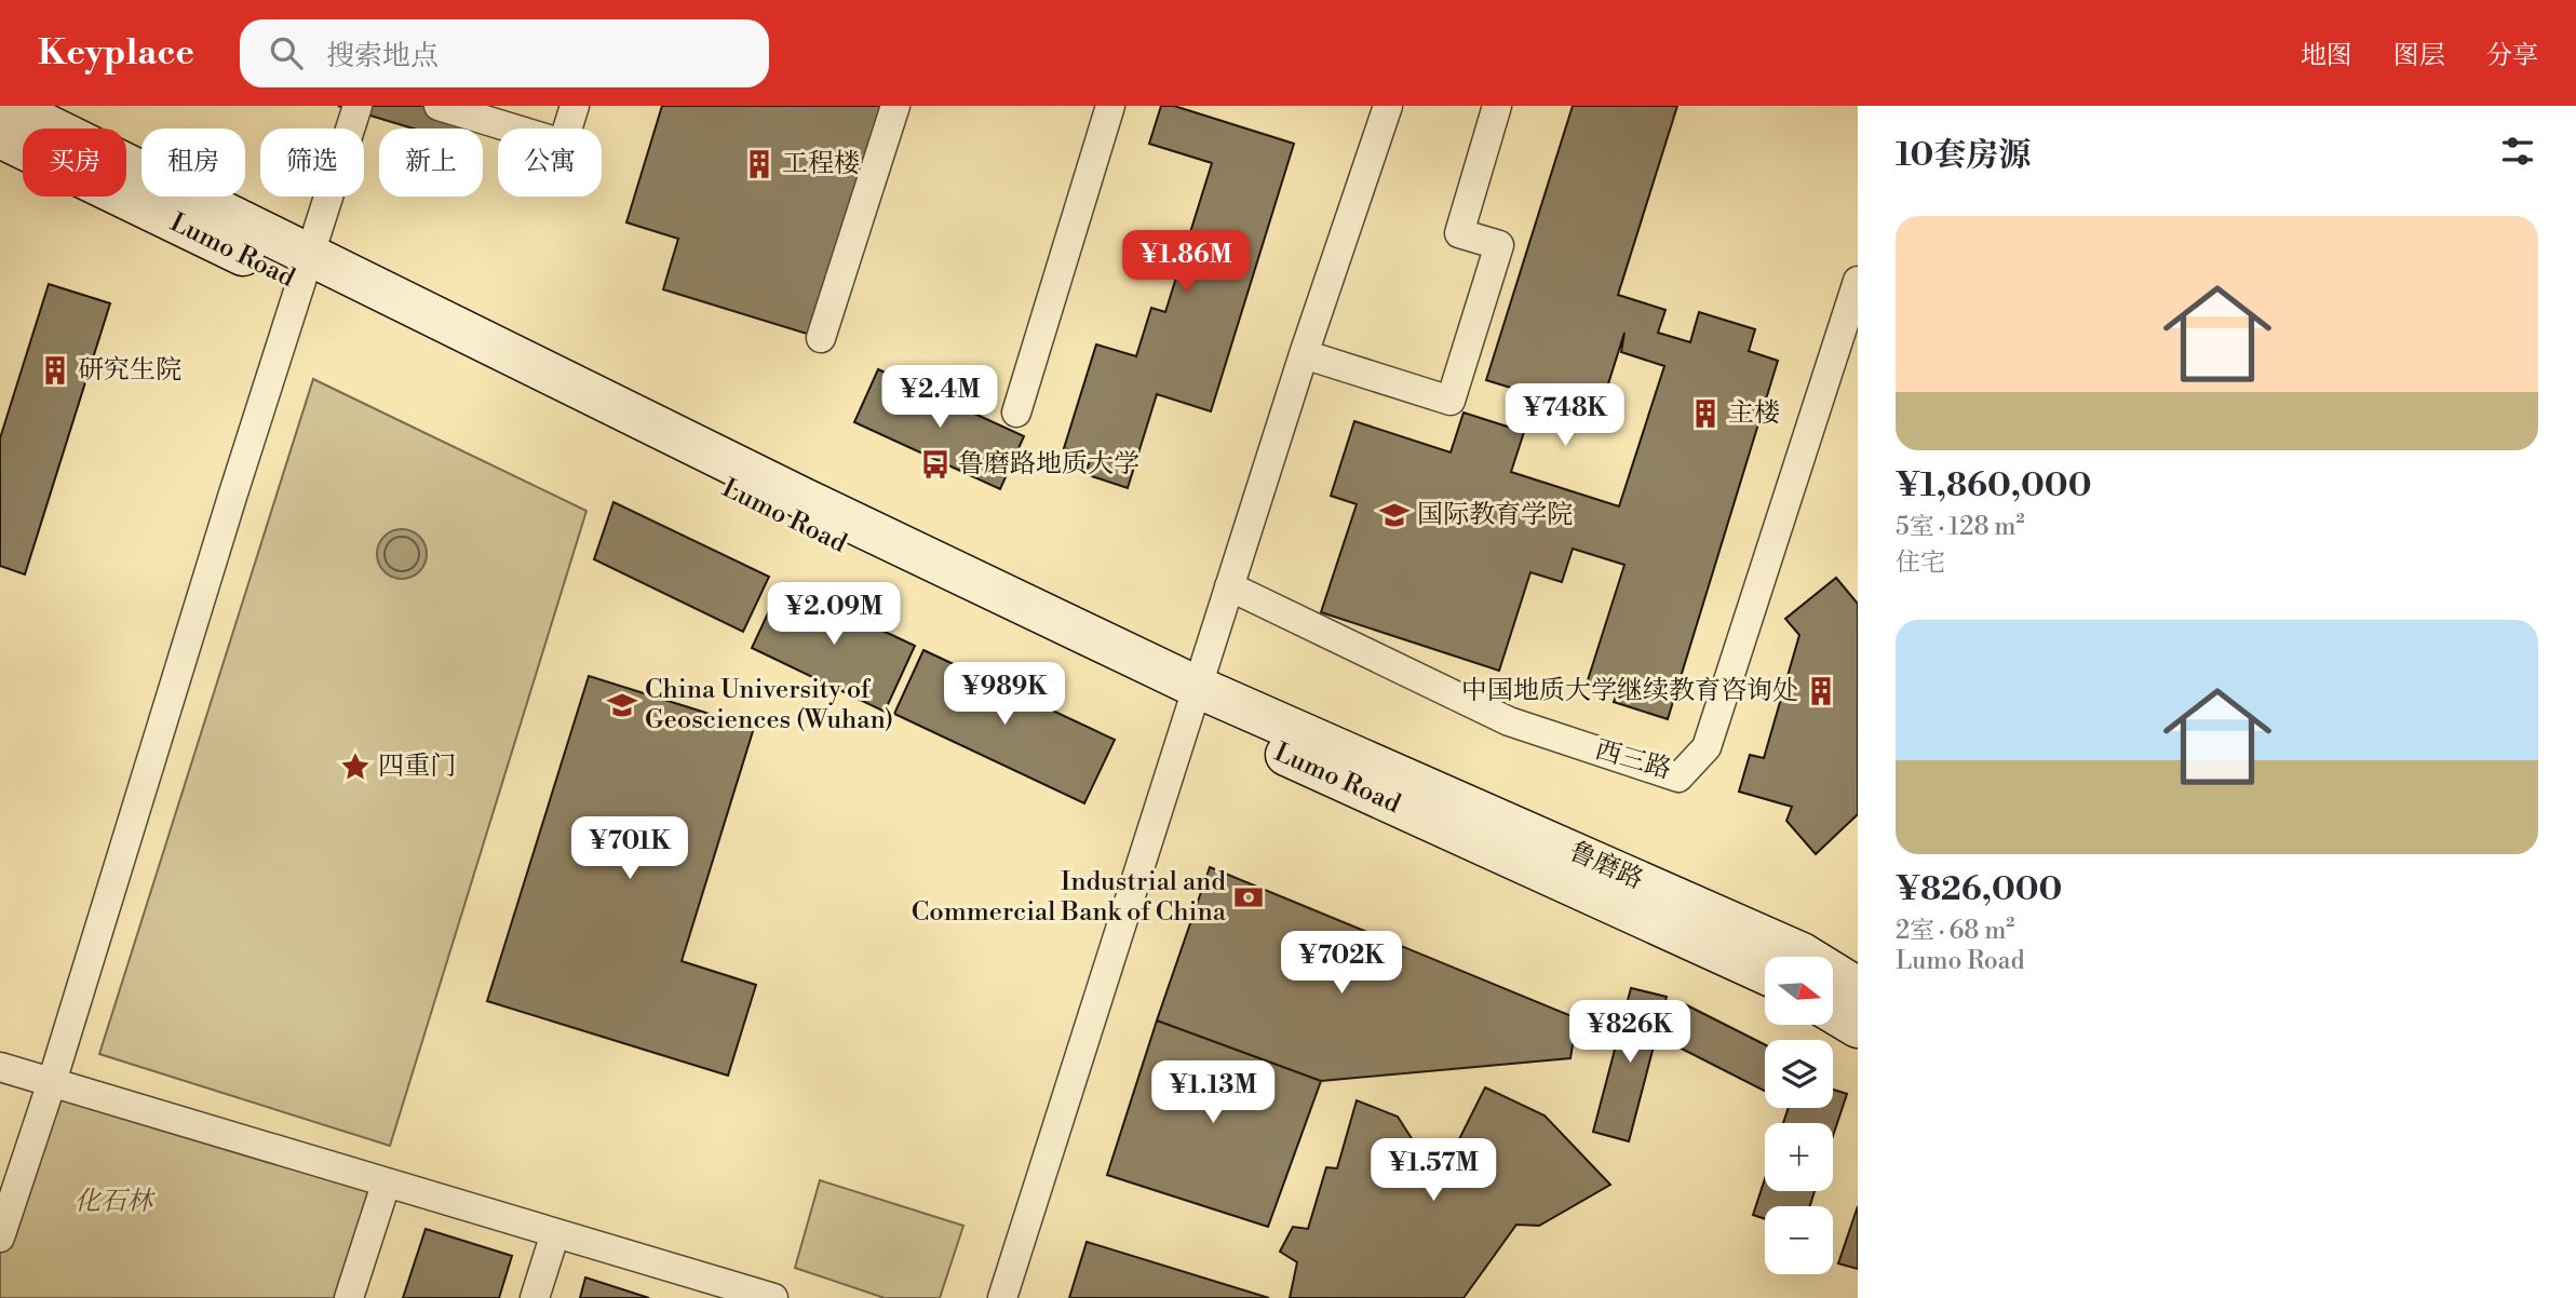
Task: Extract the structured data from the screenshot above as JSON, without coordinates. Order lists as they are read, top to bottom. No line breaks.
{"streets":{"main road":["Lumo Road","鲁磨路"],"street":["西三路"]},"crossings":[["Lumo Road","鲁磨路"]],"parks":["化石林"],"places":{"building":["工程楼","研究生院","主楼","中国地质大学继续教育咨询处"],"bus stop":["鲁磨路地质大学"],"school or university":["国际教育学院","China University of Geosciences (Wuhan)"],"place":["四重门"],"bank":["Industrial and Commercial Bank of China"]},"north":"right","page":{"header":"Keyplace","search":"搜索地点","nav":["地图","图层","分享"],"heading":"10套房源","chip":["买房","租房","筛选","新上","公寓"],"list":[{"name":"¥1,860,000","note":"5室 · 128 m² · 住宅"},{"name":"¥826,000","note":"2室 · 68 m² · Lumo Road"}],"price":["¥1.86M","¥2.4M","¥748K","¥2.09M","¥989K","¥701K","¥702K","¥826K","¥1.13M","¥1.57M"],"map_buttons":["+","−"]}}
